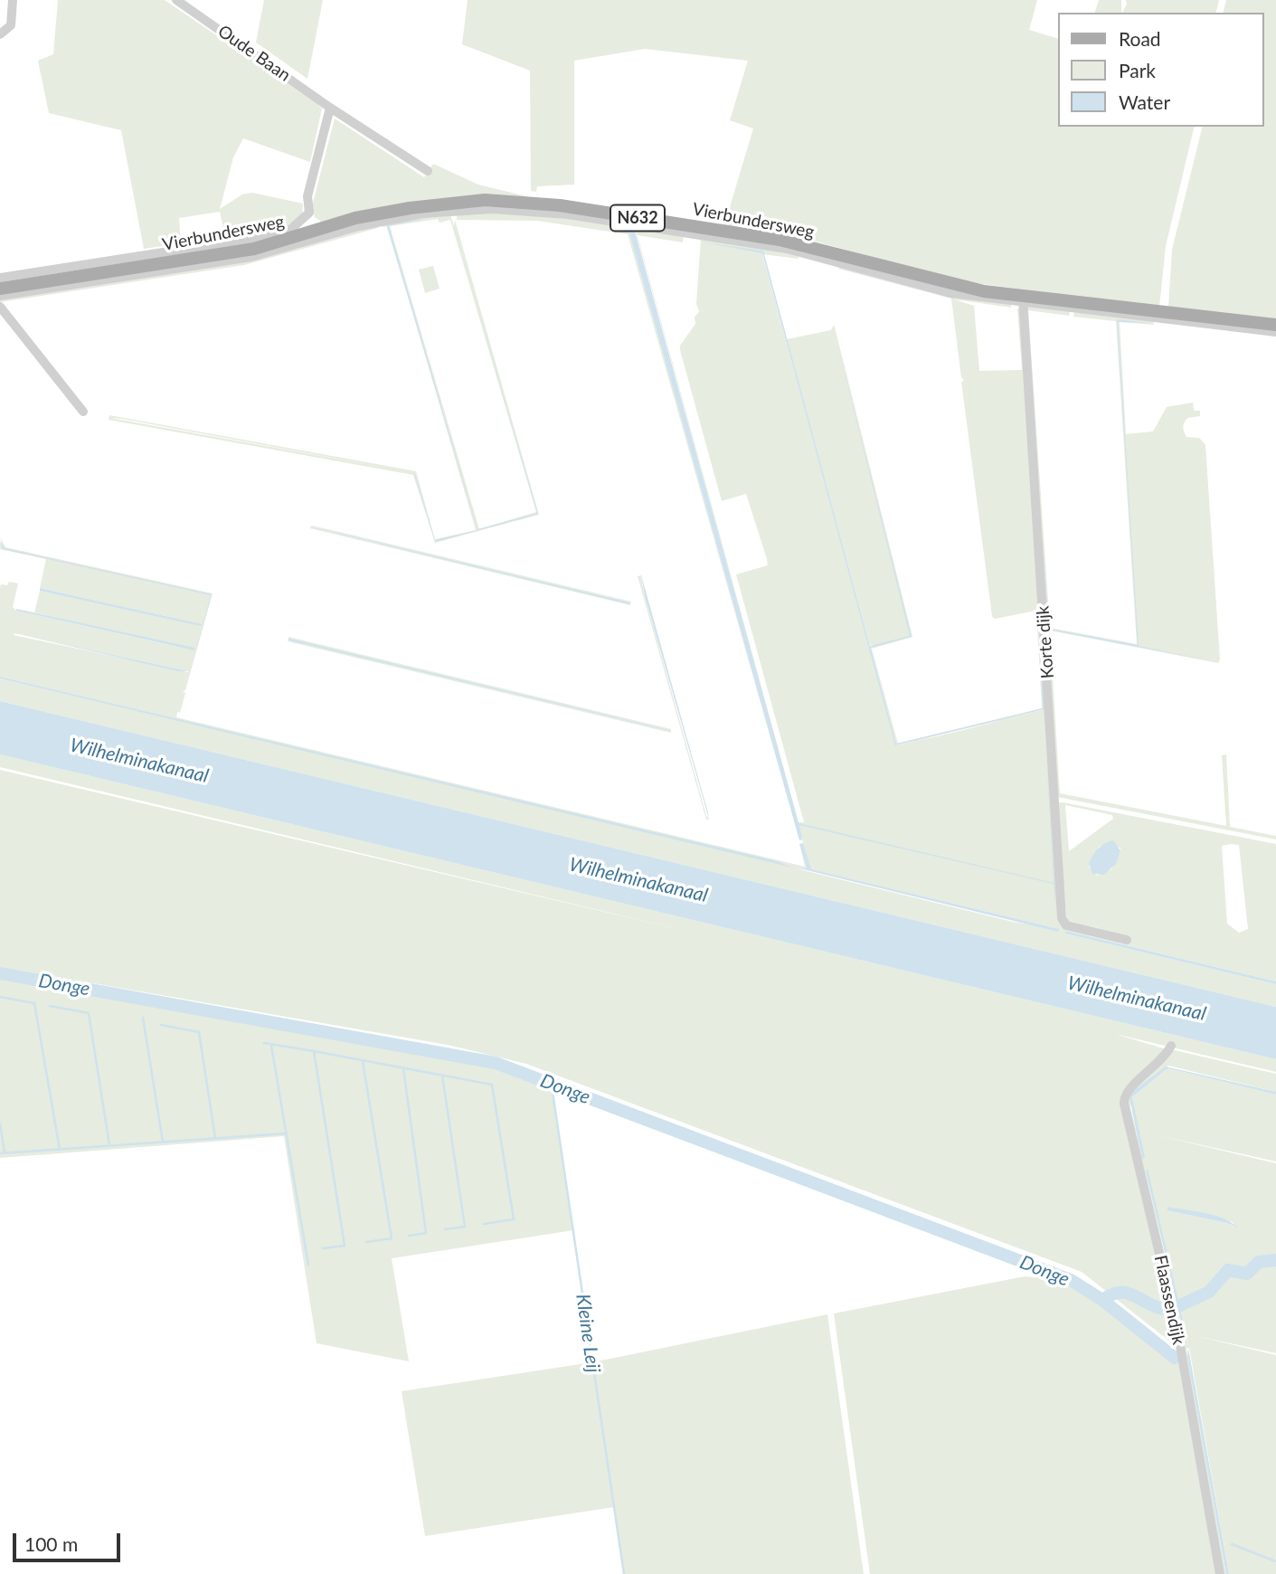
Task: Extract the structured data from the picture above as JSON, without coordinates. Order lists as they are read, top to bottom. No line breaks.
{"streets":{"main road":["N632","Vierbundersweg"],"street":["Oude Baan","Korte dijk","Flaassendijk"]},"crossings":[["Oude Baan","Vierbundersweg"],["Vierbundersweg","Korte dijk"]],"water":["Wilhelminakanaal","Donge","Kleine Leij"],"legend":["Road","Park","Water"],"scale_bar":"100 m"}
